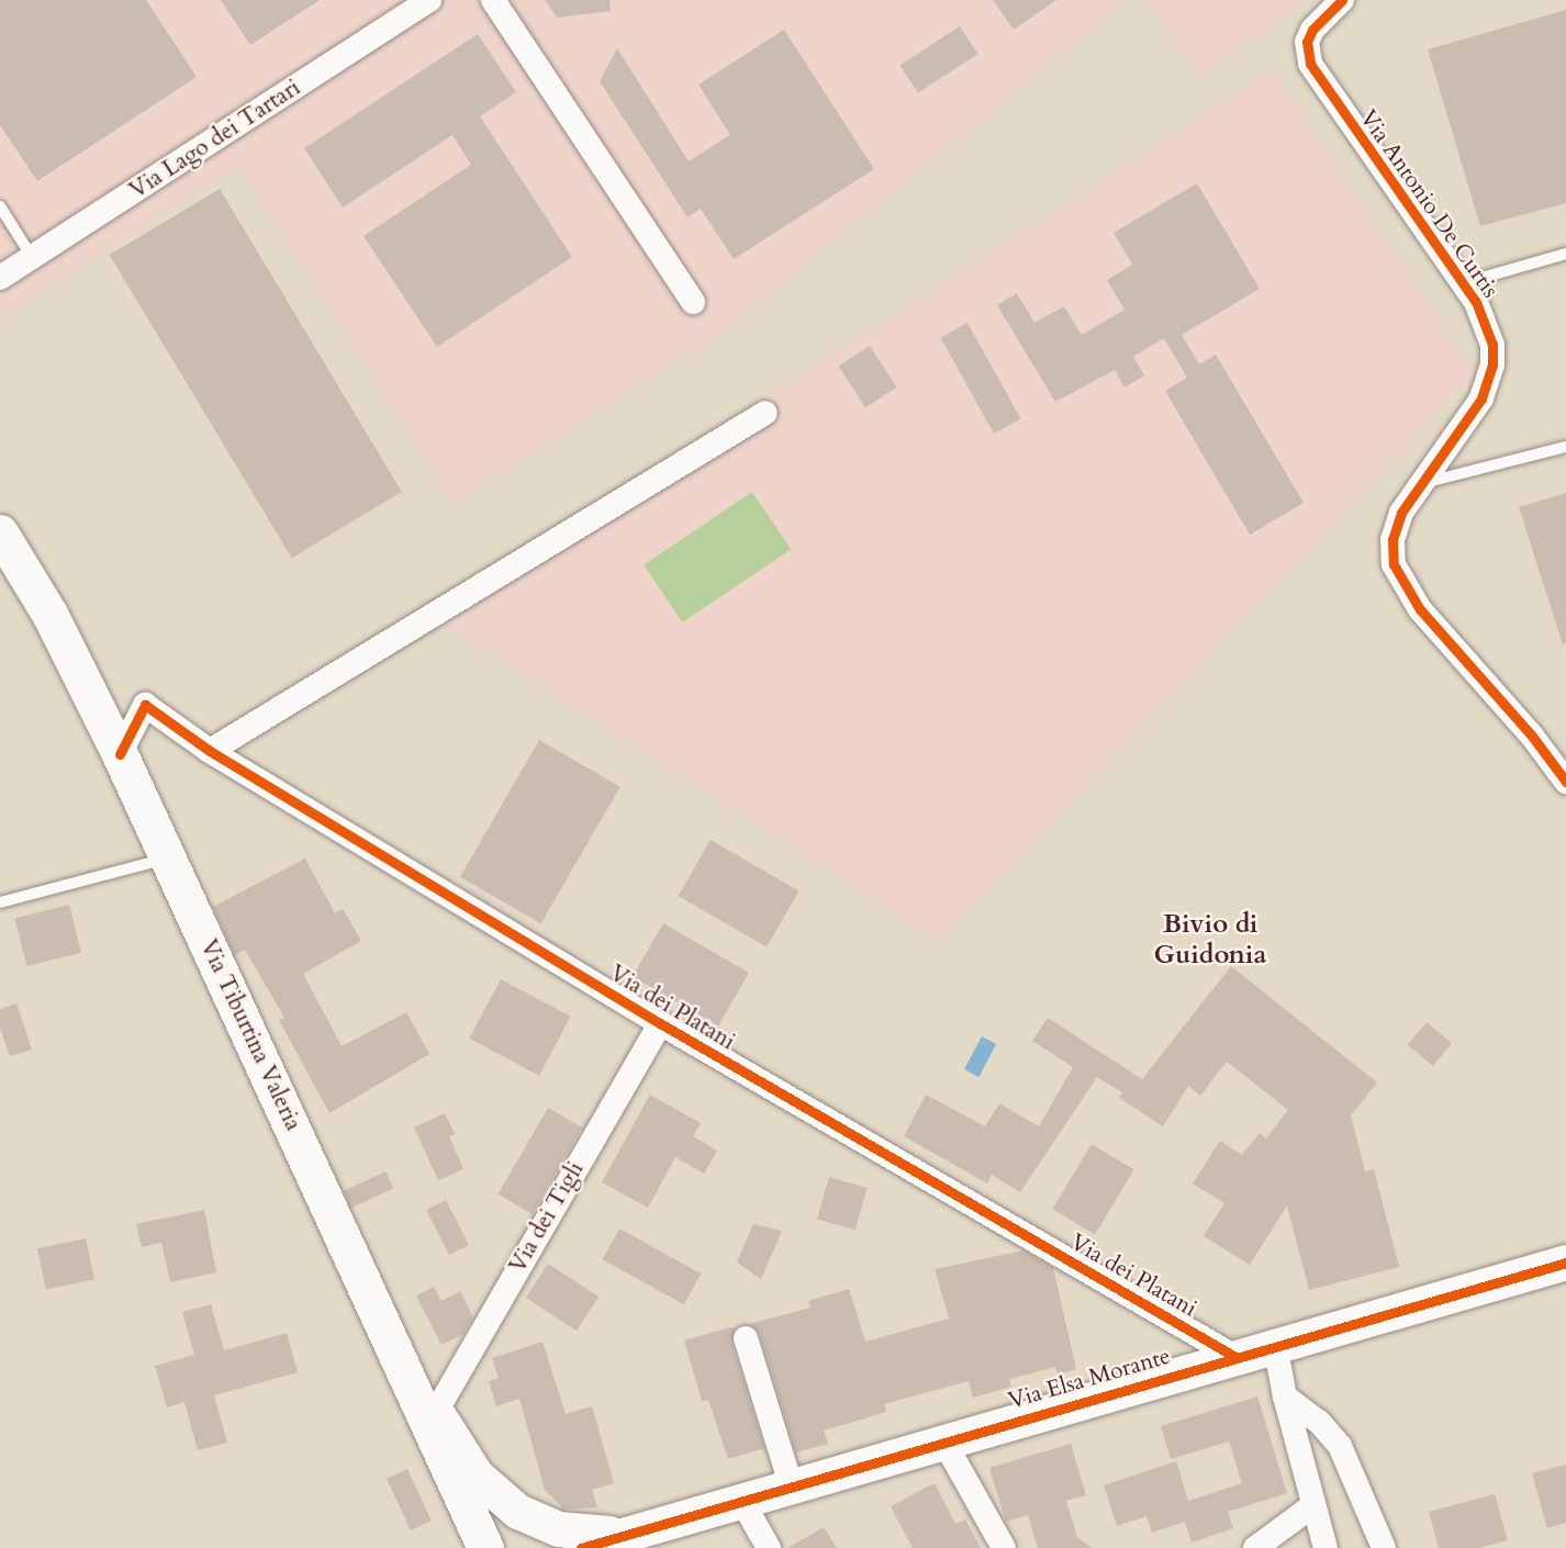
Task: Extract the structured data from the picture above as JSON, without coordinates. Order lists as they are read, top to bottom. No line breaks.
{"streets":{"main road":["Via Tiburtina Valeria"],"street":["Via Lago dei Tartari","Via Antonio De Curtis","Via dei Platani","Via dei Tigli","Via Elsa Morante"]},"crossings":[["Via dei Platani","Via Tiburtina Valeria"],["Via dei Platani","Via dei Tigli"],["Via dei Platani","Via Elsa Morante"],["Via Tiburtina Valeria","Via dei Tigli"],["Via Tiburtina Valeria","Via Elsa Morante"],["Via dei Tigli","Via Elsa Morante"]],"districts":["Bivio di Guidonia"]}
